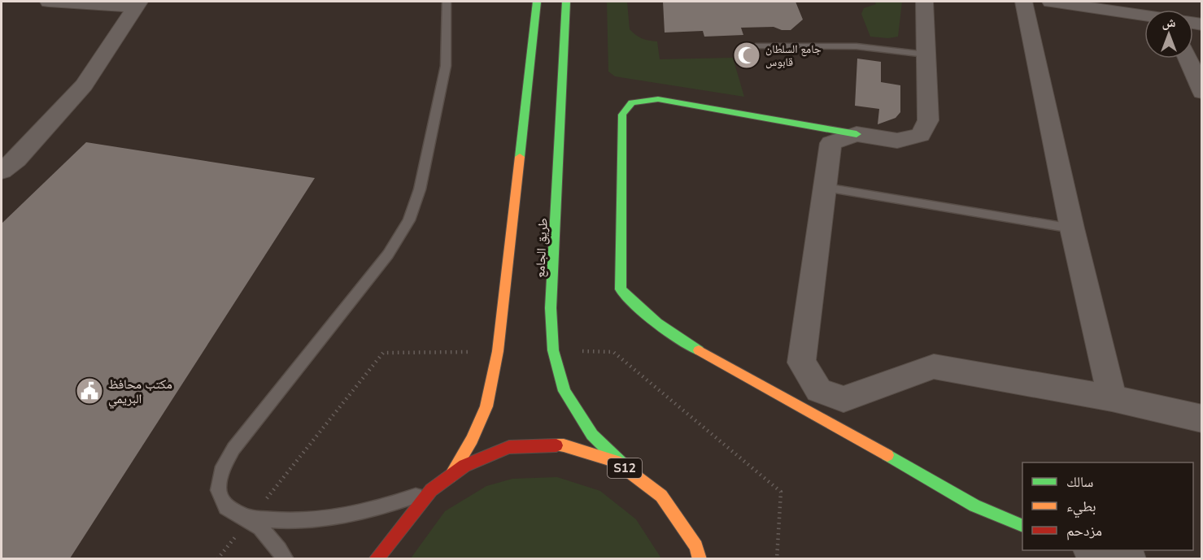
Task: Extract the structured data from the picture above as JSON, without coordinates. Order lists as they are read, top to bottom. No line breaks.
{"streets":{"main road":["طريق الجامع","S12"]},"crossings":[["طريق الجامع","S12"]],"places":{"mosque":["جامع السلطان قابوس"],"public building":["مكتب محافظ البريمي"]},"legend":["سالك","بطيء","مزدحم"],"north":"top"}
